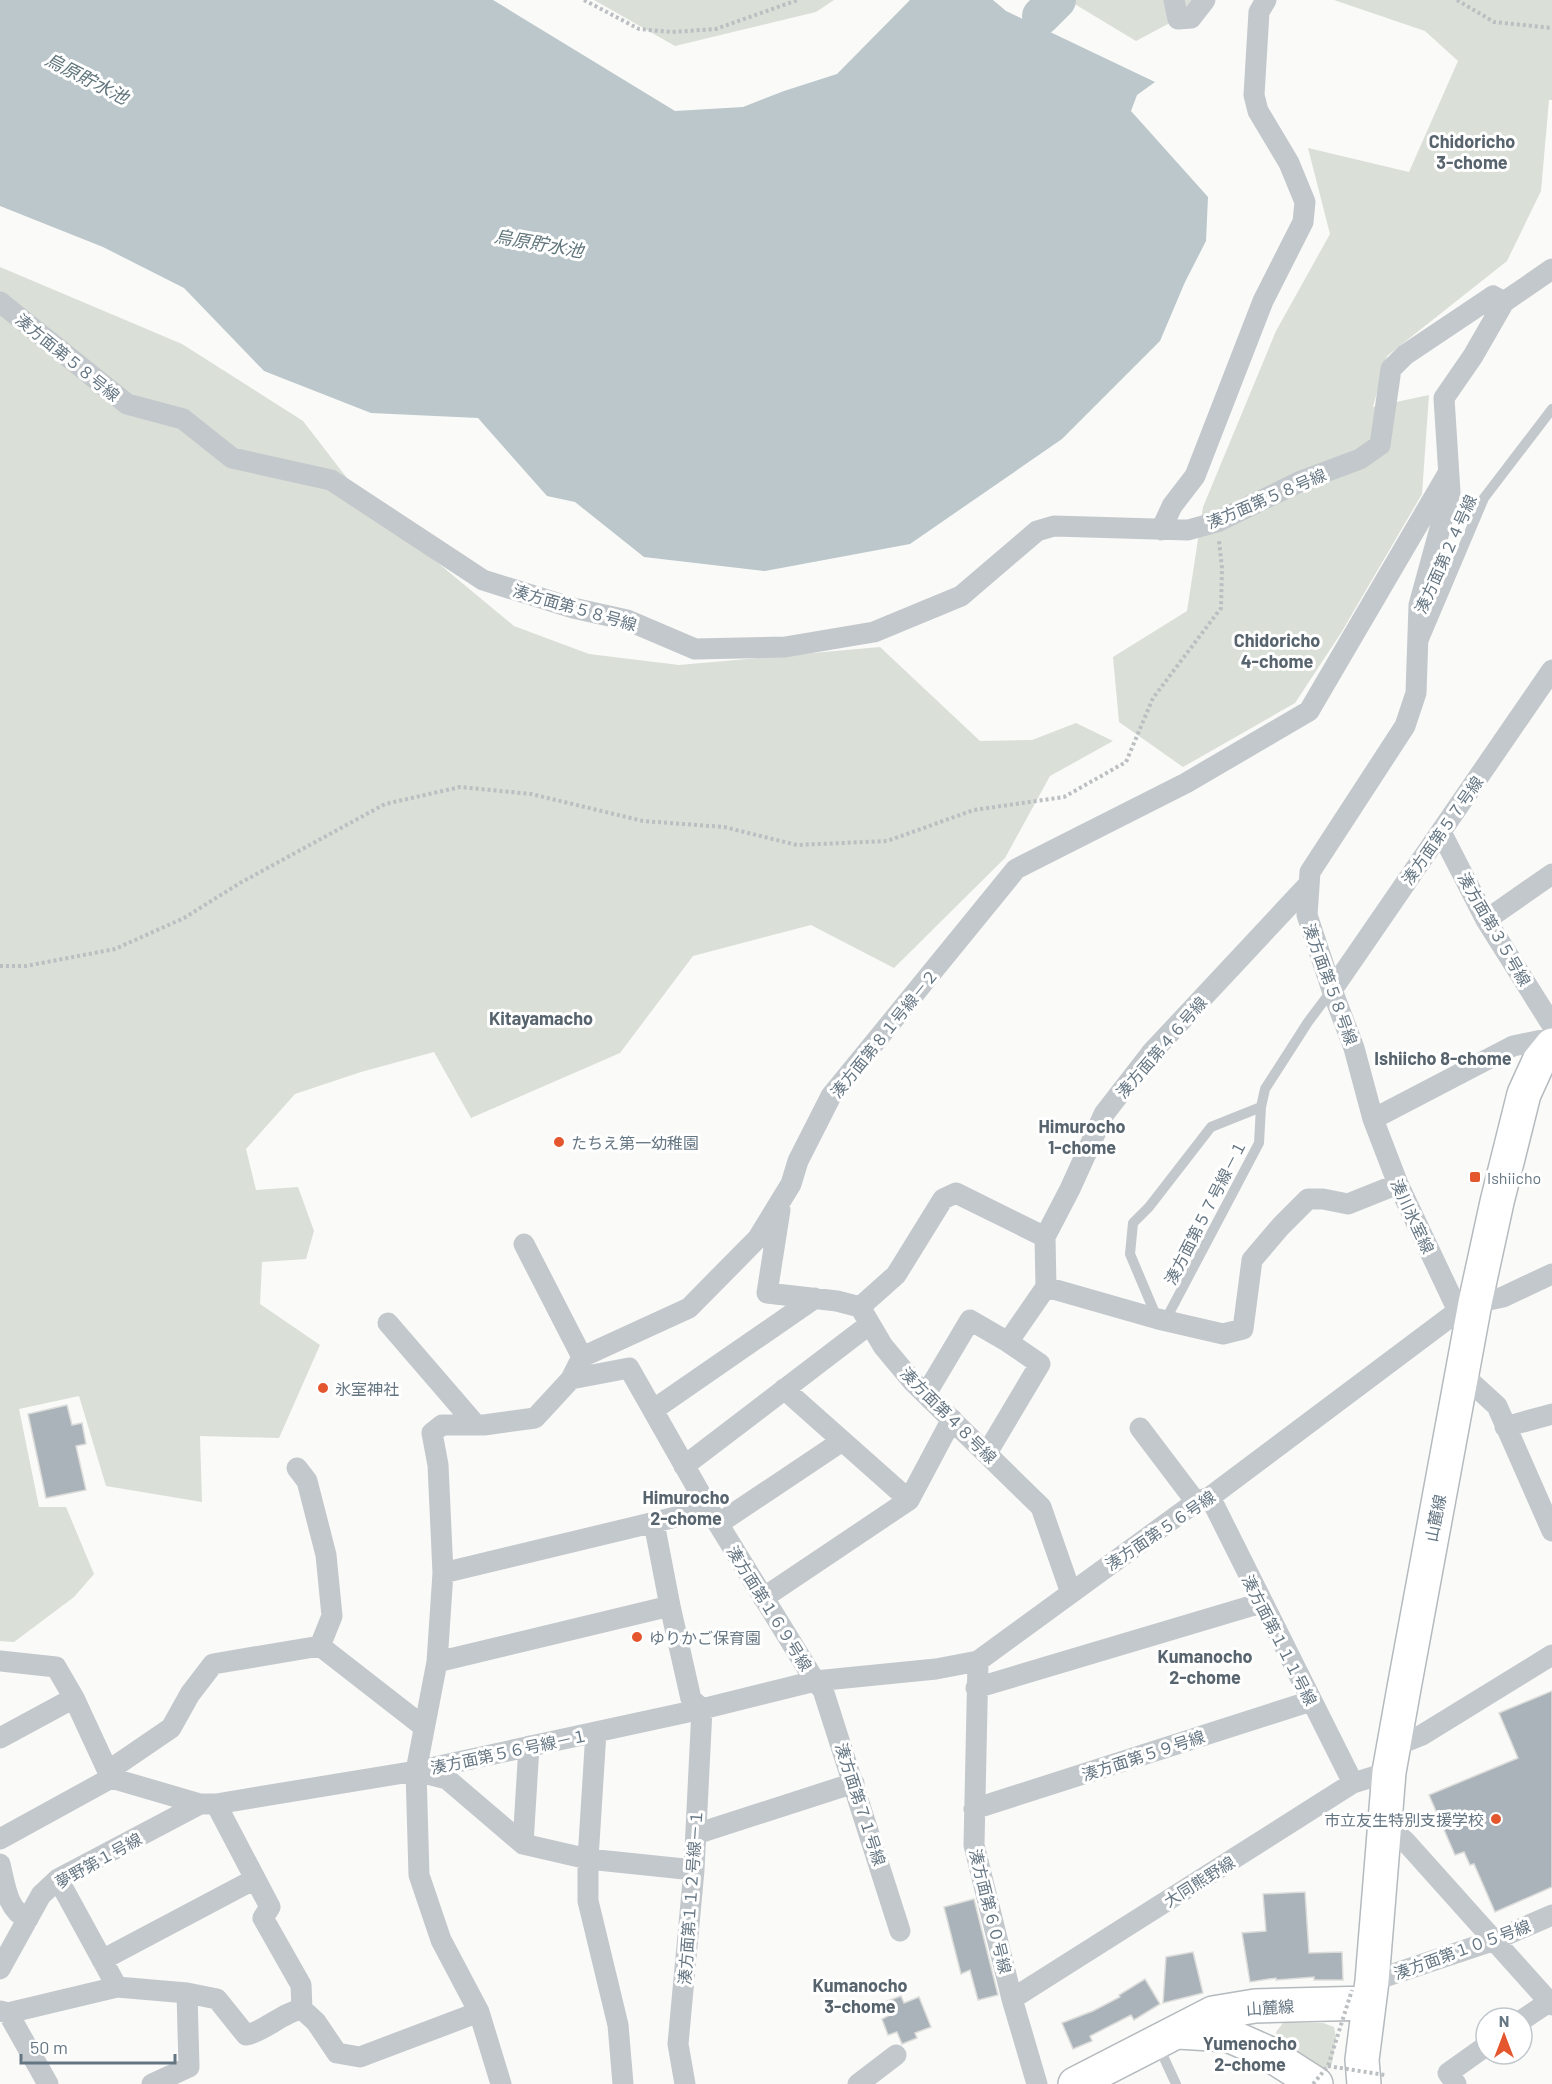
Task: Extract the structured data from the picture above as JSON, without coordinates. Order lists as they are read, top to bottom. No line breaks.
{"streets":{"main road":["山麓線"],"street":["湊方面第５８号線","湊方面第５７号線","湊方面第３５号線","湊方面第８１号線－２","湊方面第４６号線","湊川氷室線","湊方面第４８号線","湊方面第５６号線","湊方面第１６９号線","湊方面第１１１号線","湊方面第５６号線－１","湊方面第５９号線","湊方面第７１号線","夢野第１号線","大同熊野線","湊方面第１１２号線－１","湊方面第６０号線","湊方面第１０５号線"],"lane":["湊方面第２４号線","湊方面第５７号線－１"]},"crossings":[["湊方面第５８号線","湊方面第２４号線"],["湊方面第５８号線","湊方面第５７号線"],["湊方面第５８号線","湊方面第８１号線－２"],["湊方面第５８号線","湊方面第４６号線"],["湊方面第５８号線","湊方面第５７号線－１"],["湊方面第５８号線","湊川氷室線"],["湊方面第５７号線","湊方面第３５号線"],["湊方面第５７号線","湊方面第５７号線－１"],["湊川氷室線","山麓線"],["湊川氷室線","湊方面第５６号線"],["湊方面第４８号線","湊方面第５６号線"],["山麓線","湊方面第５６号線"],["山麓線","大同熊野線"],["山麓線","湊方面第１０５号線"],["湊方面第５６号線","湊方面第１６９号線"],["湊方面第５６号線","湊方面第１１１号線"],["湊方面第５６号線","湊方面第５６号線－１"],["湊方面第５６号線","湊方面第７１号線"],["湊方面第５６号線","湊方面第６０号線"],["湊方面第１６９号線","湊方面第５６号線－１"],["湊方面第１６９号線","湊方面第７１号線"],["湊方面第１１１号線","湊方面第５９号線"],["湊方面第１１１号線","大同熊野線"],["湊方面第５６号線－１","湊方面第７１号線"],["湊方面第５６号線－１","夢野第１号線"],["湊方面第５６号線－１","湊方面第１１２号線－１"],["湊方面第５９号線","湊方面第６０号線"],["大同熊野線","湊方面第６０号線"]],"districts":["Chidoricho 3-chome","Chidoricho 4-chome","Kitayamacho","Ishiicho 8-chome","Himurocho 1-chome","Himurocho 2-chome","Kumanocho 2-chome","Kumanocho 3-chome","Yumenocho 2-chome"],"water":["烏原貯水池"],"places":{"other":["たちえ第一幼稚園","氷室神社","ゆりかご保育園","市立友生特別支援学校"],"transit":["Ishiicho"]},"scale_bar":"50 m","north":"top"}
